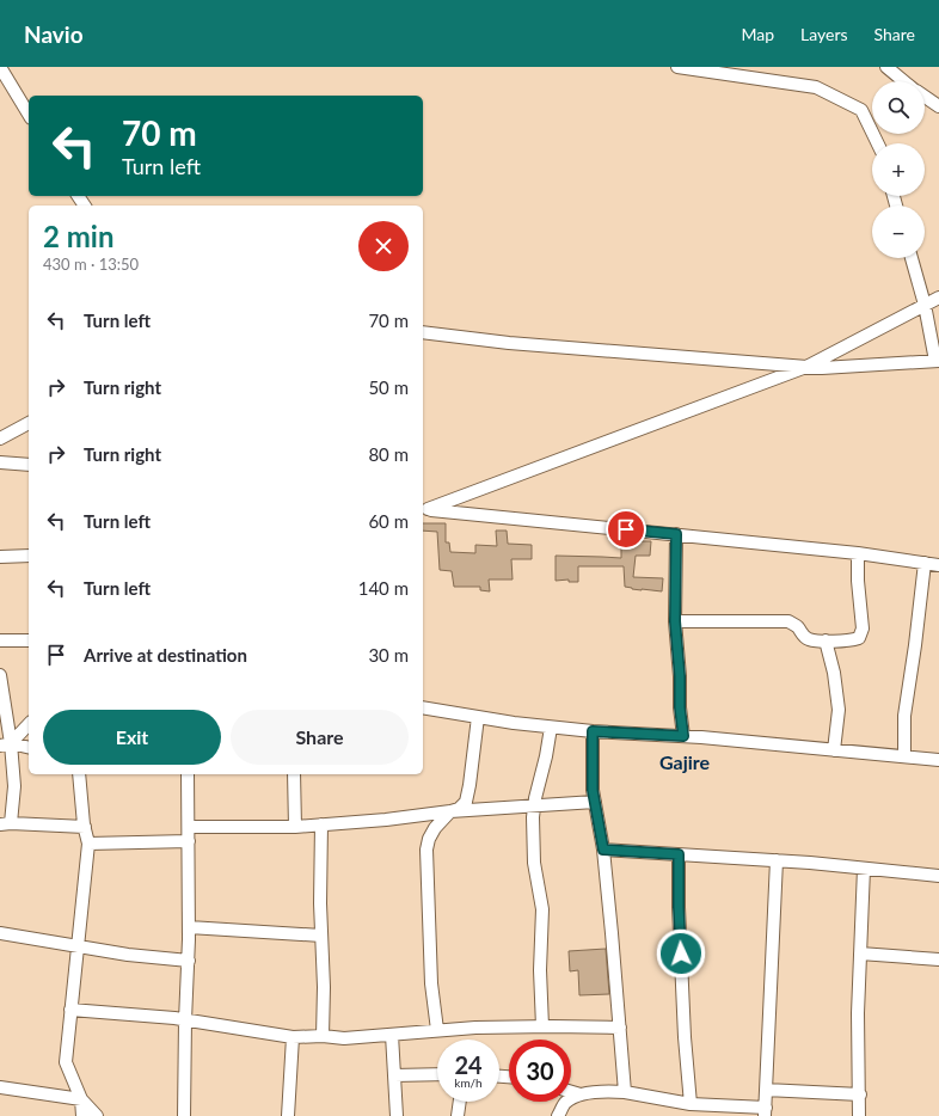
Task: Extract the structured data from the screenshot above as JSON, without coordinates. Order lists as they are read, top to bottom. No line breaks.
{"districts":["Gajire"],"page":{"header":"Navio","nav":["Map","Layers","Share"],"map_buttons":["+","−"],"turn":["70 m","Turn left"],"heading":["2 min","430 m · 13:50"],"list":[{"name":"Turn left","value":"70 m"},{"name":"Turn right","value":"50 m"},{"name":"Turn right","value":"80 m"},{"name":"Turn left","value":"60 m"},{"name":"Turn left","value":"140 m"},{"name":"Arrive at destination","value":"30 m"}],"buttons":["Exit","Share"],"speed":"24 km/h","limit":"30"}}
